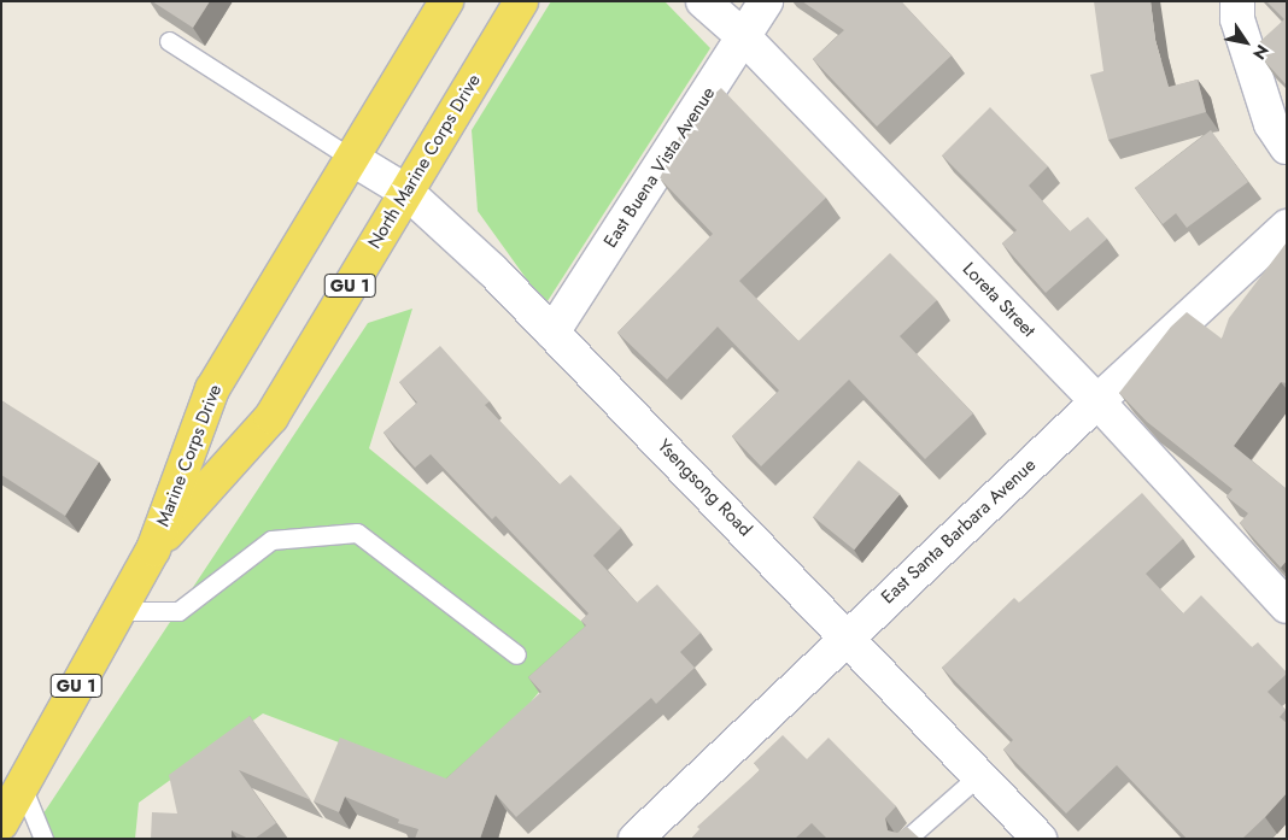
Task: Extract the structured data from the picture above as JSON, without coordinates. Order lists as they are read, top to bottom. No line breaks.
{"streets":{"main road":["North Marine Corps Drive","GU 1","Marine Corps Drive"],"street":["East Buena Vista Avenue","Loreta Street","Ysengsong Road","East Santa Barbara Avenue"]},"crossings":[["North Marine Corps Drive","Marine Corps Drive"],["North Marine Corps Drive","Ysengsong Road"],["East Buena Vista Avenue","Loreta Street"],["East Buena Vista Avenue","Ysengsong Road"],["Loreta Street","East Santa Barbara Avenue"],["Marine Corps Drive","Ysengsong Road"],["Ysengsong Road","East Santa Barbara Avenue"]],"north":"bottom right"}
